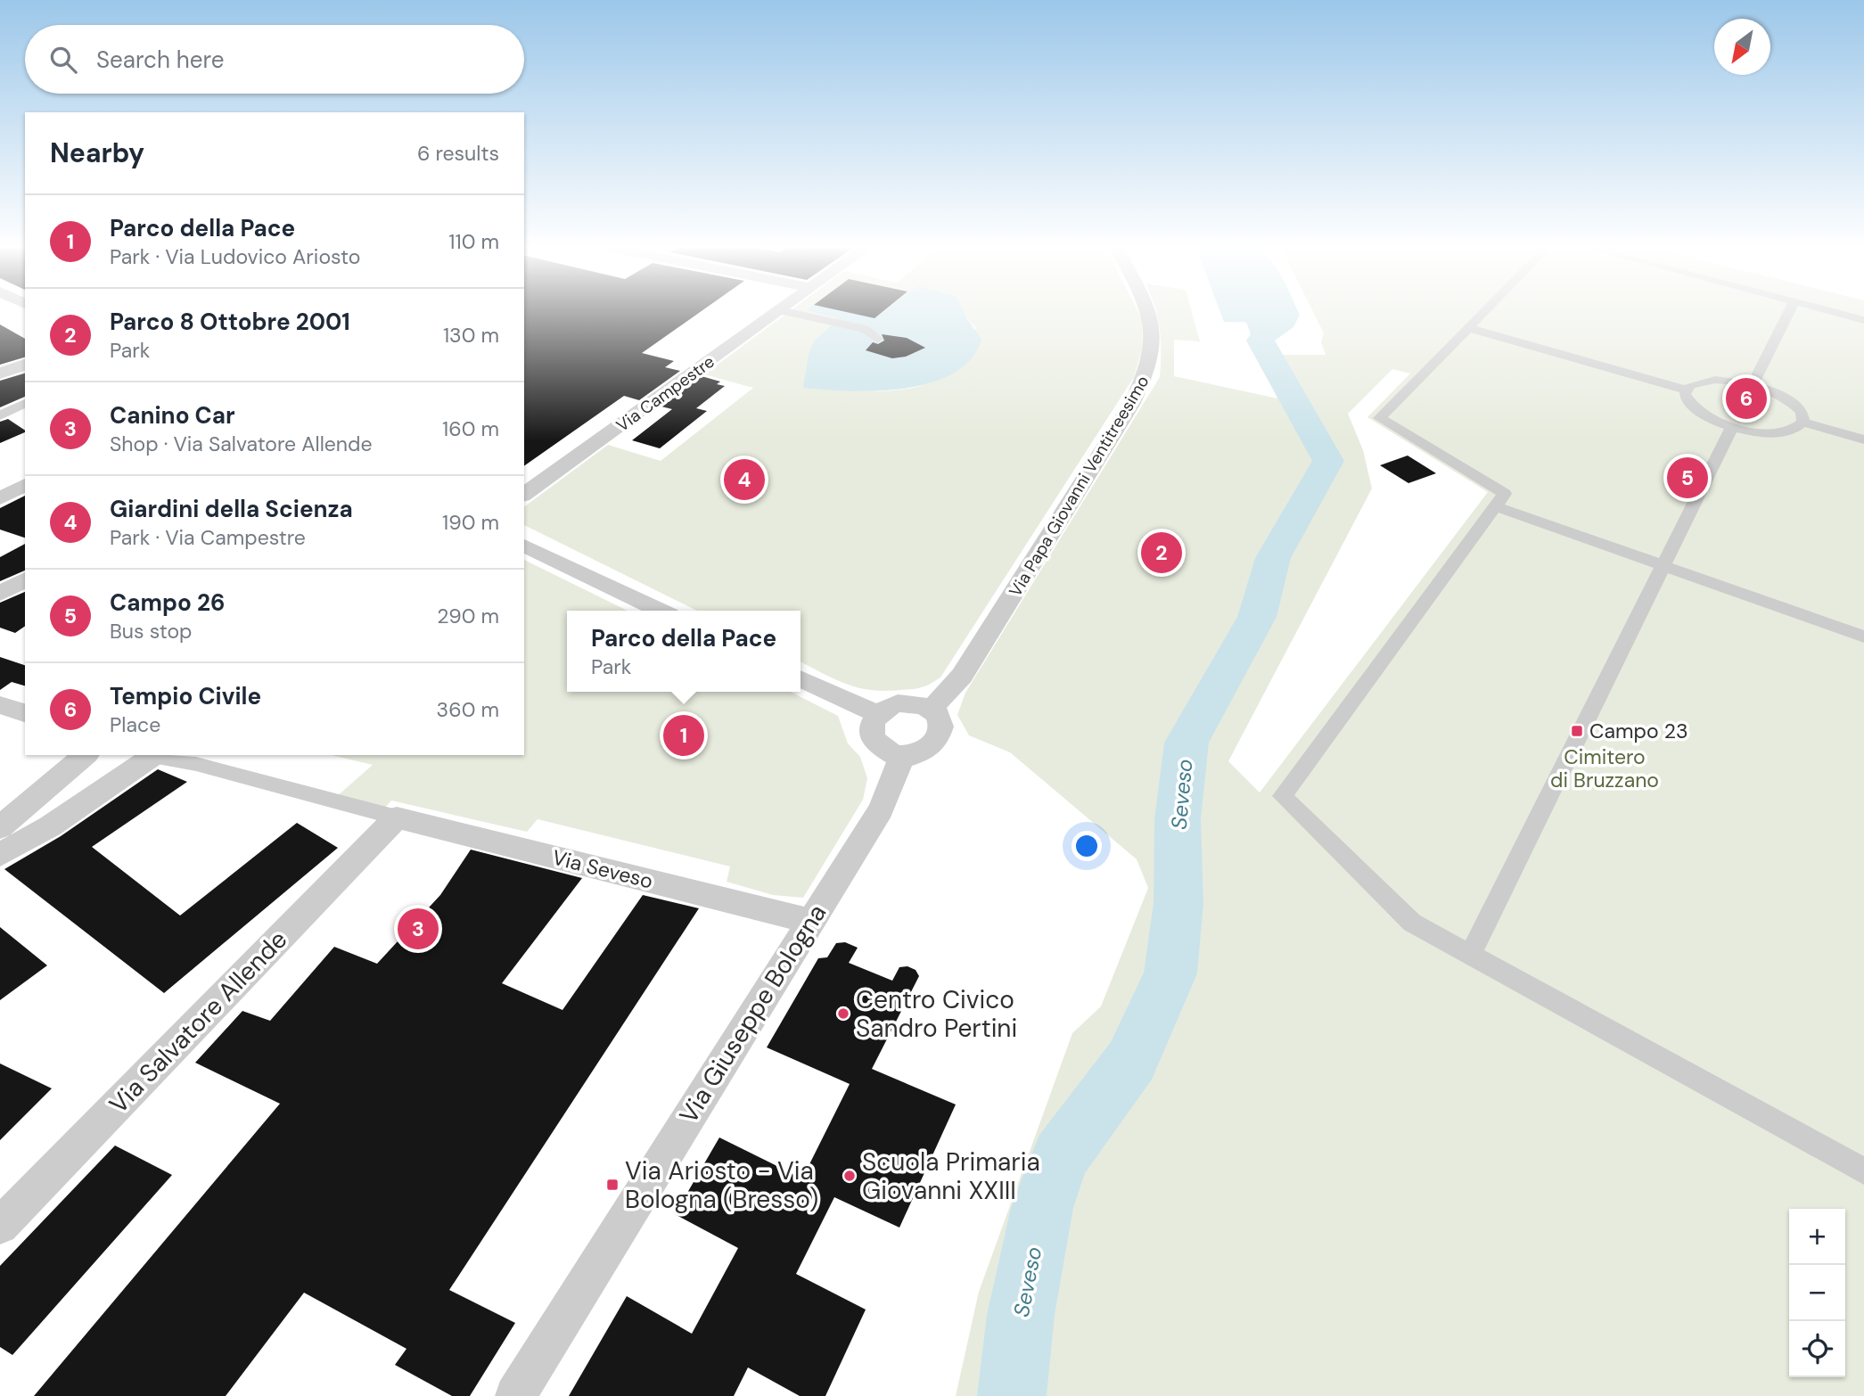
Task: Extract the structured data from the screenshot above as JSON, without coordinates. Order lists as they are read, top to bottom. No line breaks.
{"streets":{"street":["Via Campestre","Via Papa Giovanni Ventitreesimo","Via Seveso","Via Giuseppe Bologna","Via Salvatore Allende"]},"crossings":[["Via Papa Giovanni Ventitreesimo","Via Giuseppe Bologna"],["Via Seveso","Via Giuseppe Bologna"],["Via Seveso","Via Salvatore Allende"]],"water":["Seveso"],"parks":["Cimitero di Bruzzano"],"places":{"transit":["Campo 23","Via Ariosto - Via Bologna (Bresso)"],"other":["Centro Civico Sandro Pertini","Scuola Primaria Giovanni XXIII"]},"north":"bottom left","page":{"search":"Search here","heading":["Nearby","6 results"],"list":[{"mark":"1","name":"Parco della Pace","note":"Park · Via Ludovico Ariosto","value":"110 m"},{"mark":"2","name":"Parco 8 Ottobre 2001","note":"Park","value":"130 m"},{"mark":"3","name":"Canino Car","note":"Shop · Via Salvatore Allende","value":"160 m"},{"mark":"4","name":"Giardini della Scienza","note":"Park · Via Campestre","value":"190 m"},{"mark":"5","name":"Campo 26","note":"Bus stop","value":"290 m"},{"mark":"6","name":"Tempio Civile","note":"Place","value":"360 m"}],"pins":["6","5","4","2","1","3"],"popup":["Parco della Pace","Park"],"map_buttons":["+","−"]}}
